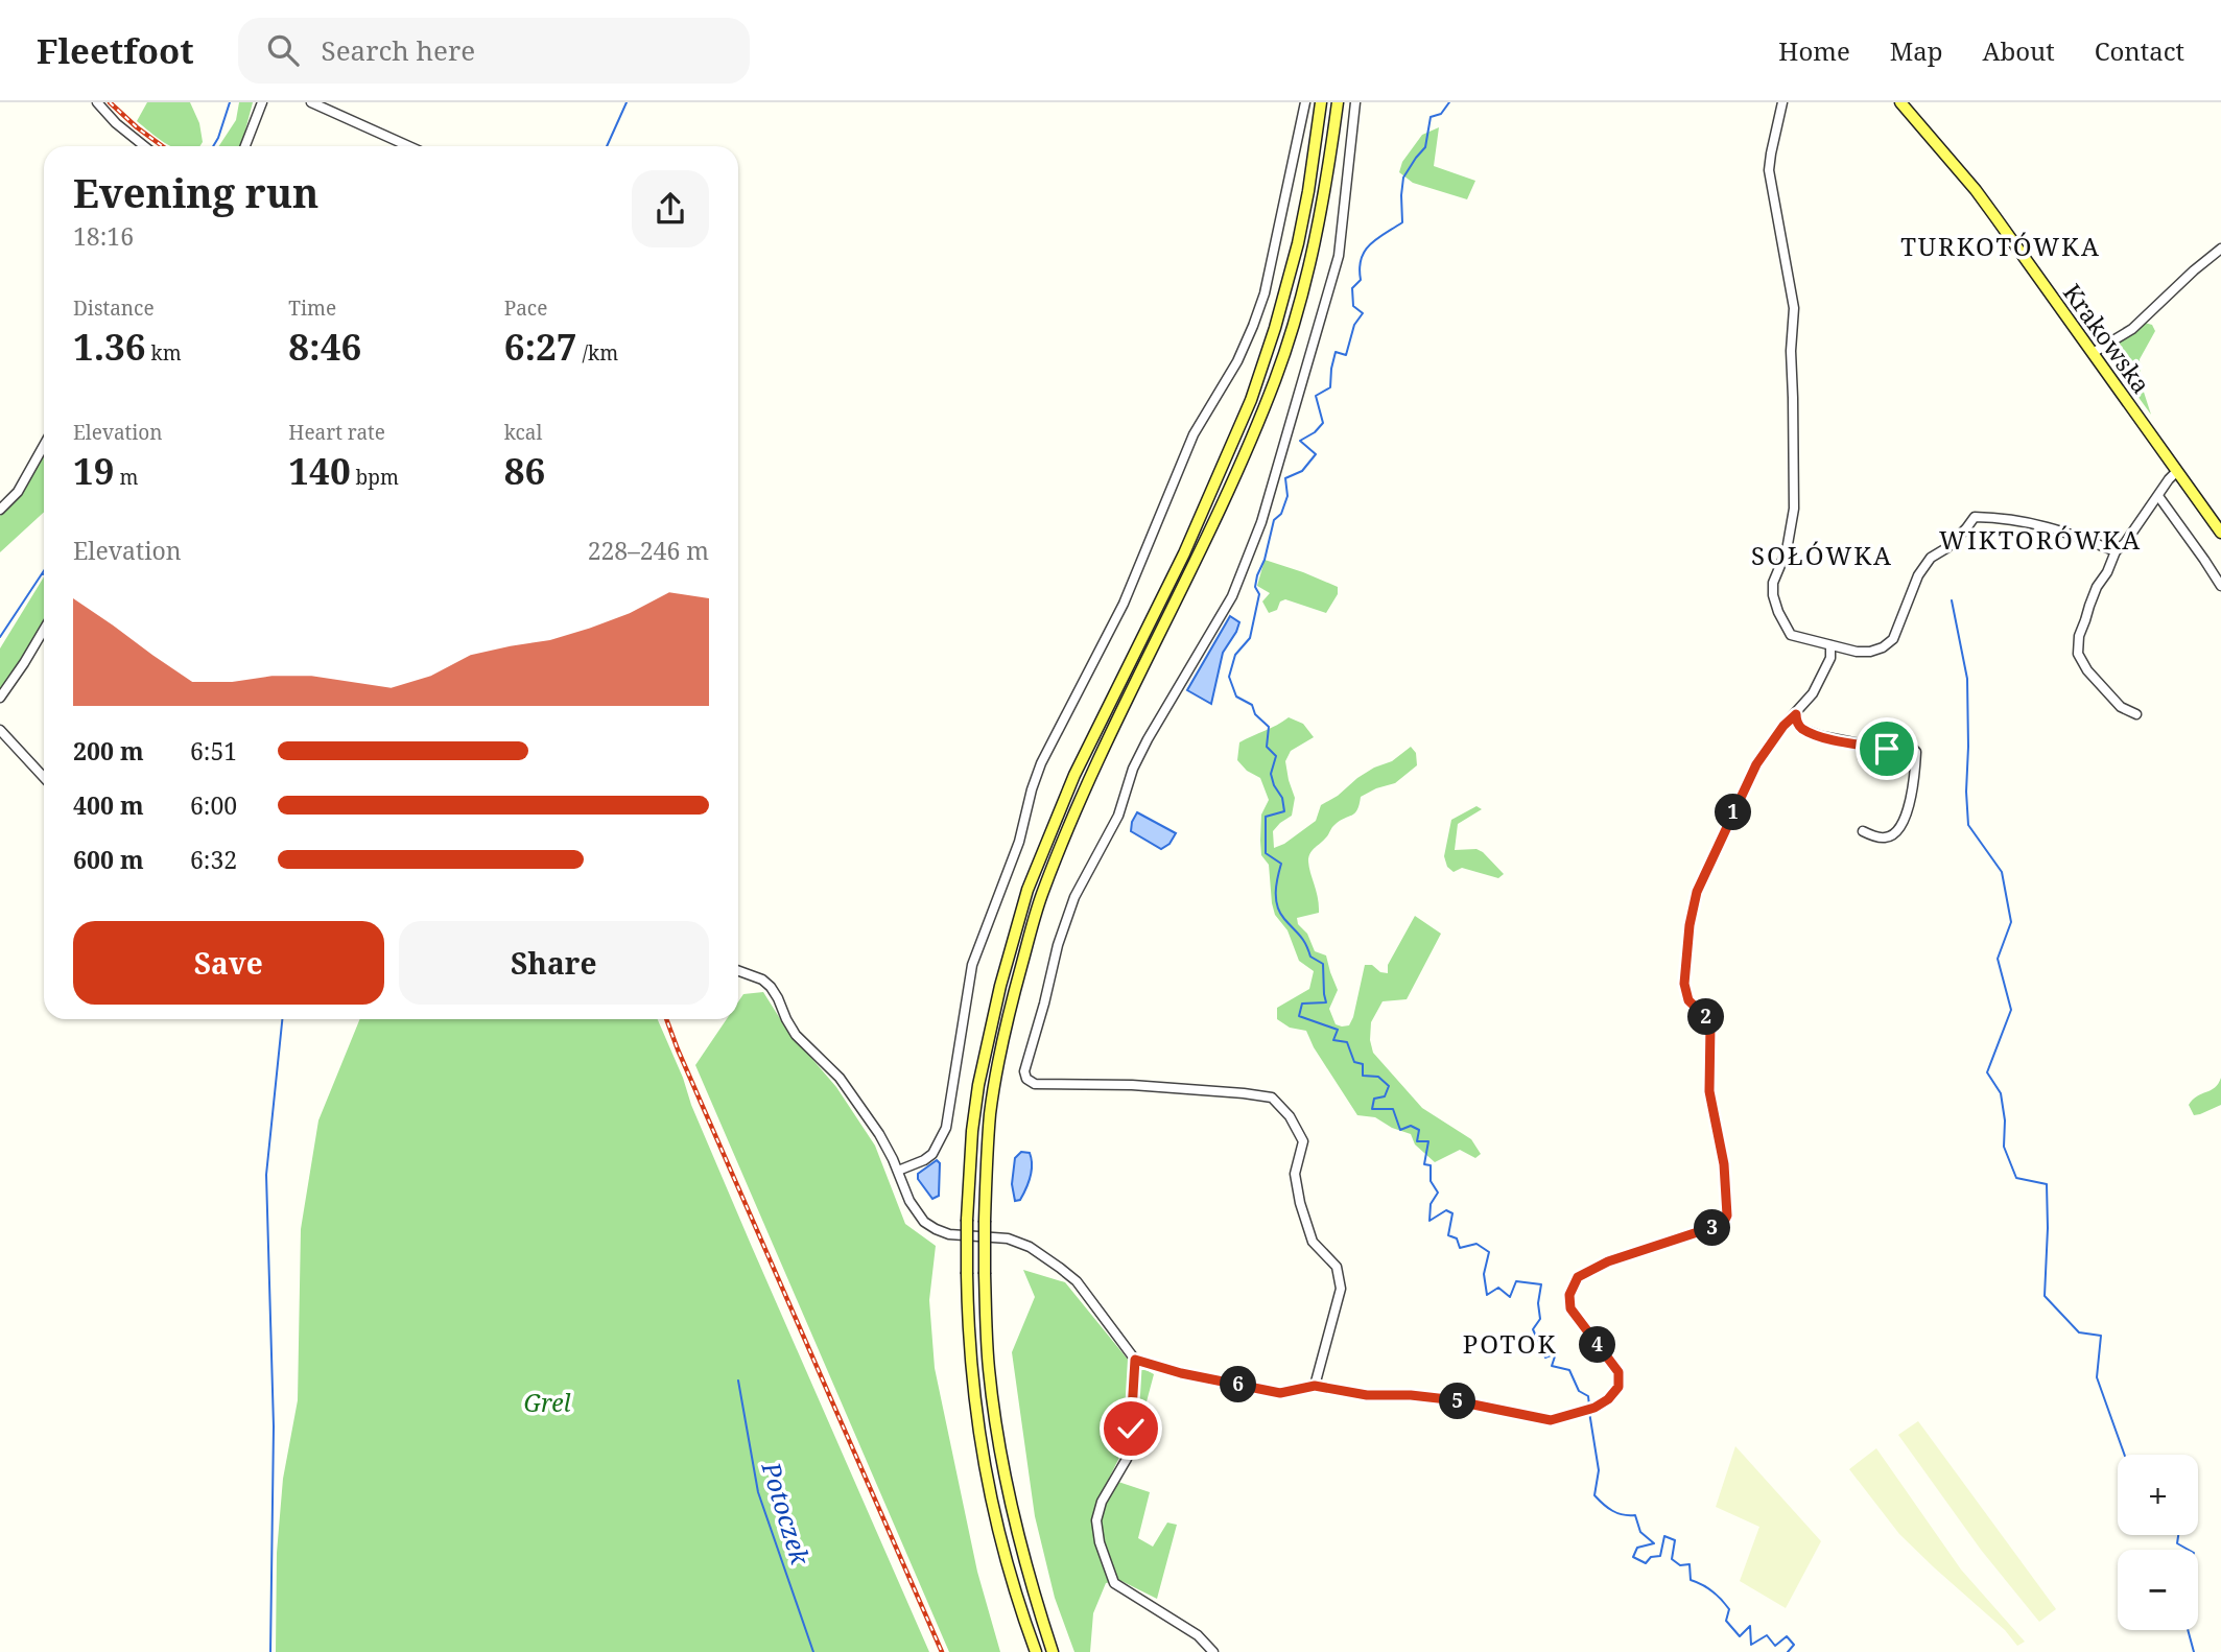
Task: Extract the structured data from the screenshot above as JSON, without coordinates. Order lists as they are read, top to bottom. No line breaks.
{"streets":{"main road":["Krakowska"]},"districts":["TURKOTÓWKA","WIKTORÓWKA","SOŁÓWKA","POTOK"],"water":["Potoczek"],"parks":["Grel"],"page":{"header":"Fleetfoot","search":"Search here","nav":["Home","Map","About","Contact"],"heading":["Evening run","18:16"],"stats":[["Distance","1.36 km"],["Time","8:46"],["Pace","6:27 /km"],["Elevation","19 m"],["Heart rate","140 bpm"],["kcal","86"]],"chart":["Elevation","228–246 m"],"list":[{"name":"200 m","note":"6:51"},{"name":"400 m","note":"6:00"},{"name":"600 m","note":"6:32"}],"pins":["1","2","3","4","6","5"],"buttons":["Save","Share"],"map_buttons":["+","−"]}}
